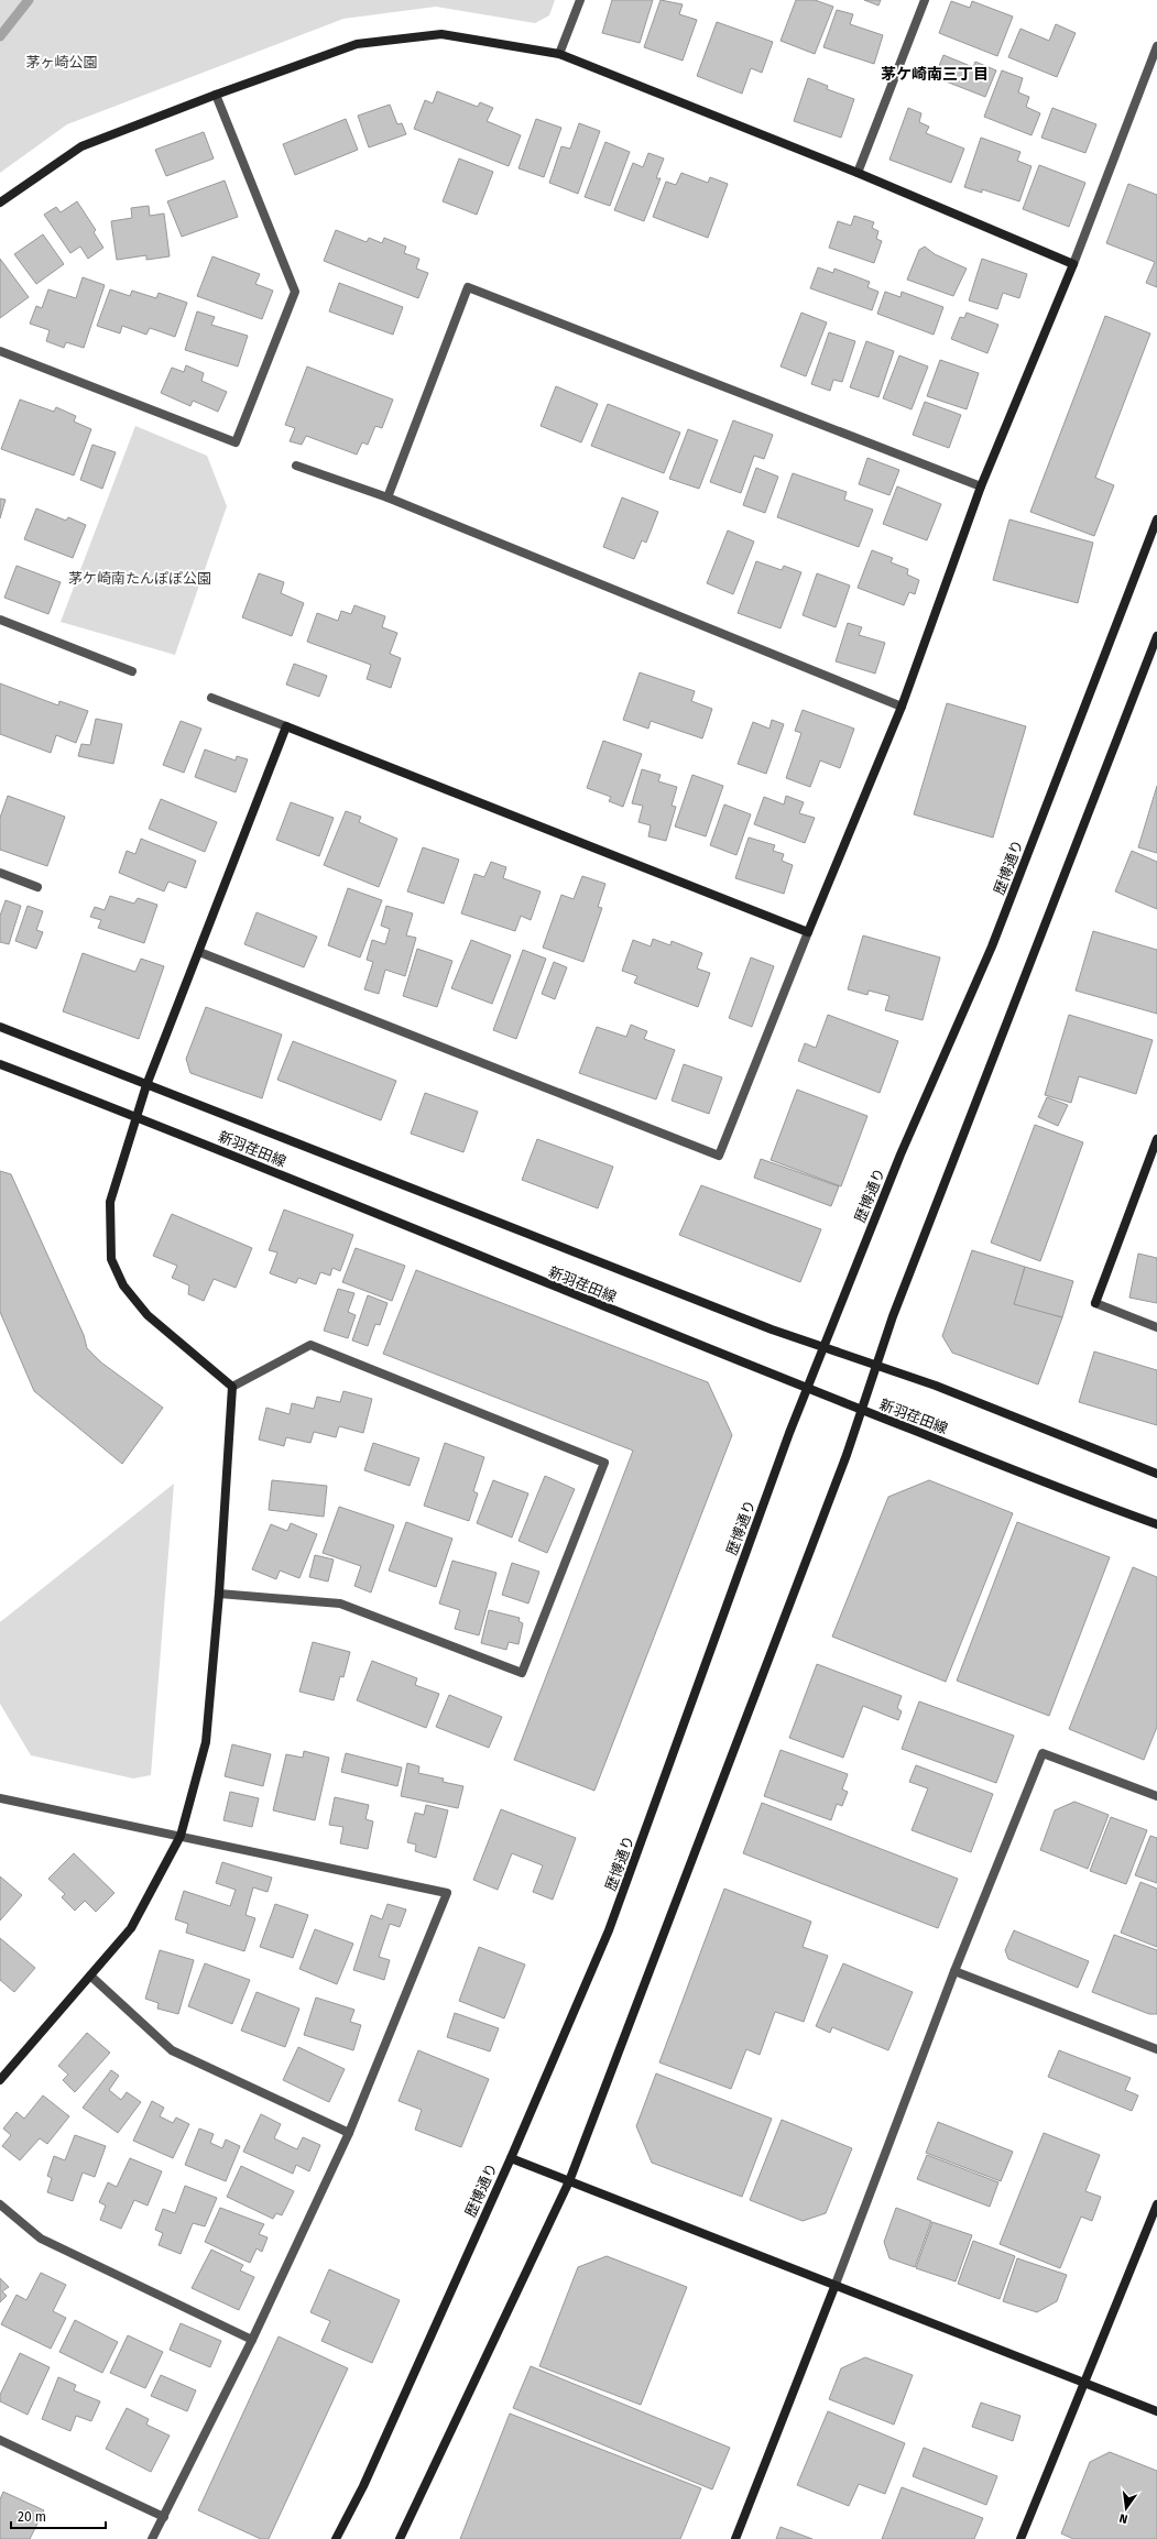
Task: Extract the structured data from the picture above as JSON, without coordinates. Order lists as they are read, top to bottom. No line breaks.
{"streets":{"street":["歴博通り","新羽荏田線"]},"crossings":[["歴博通り","新羽荏田線"]],"districts":["茅ケ崎南三丁目"],"parks":["茅ヶ崎公園","茅ケ崎南たんぽぽ公園"],"scale_bar":"20 m","north":"bottom"}
